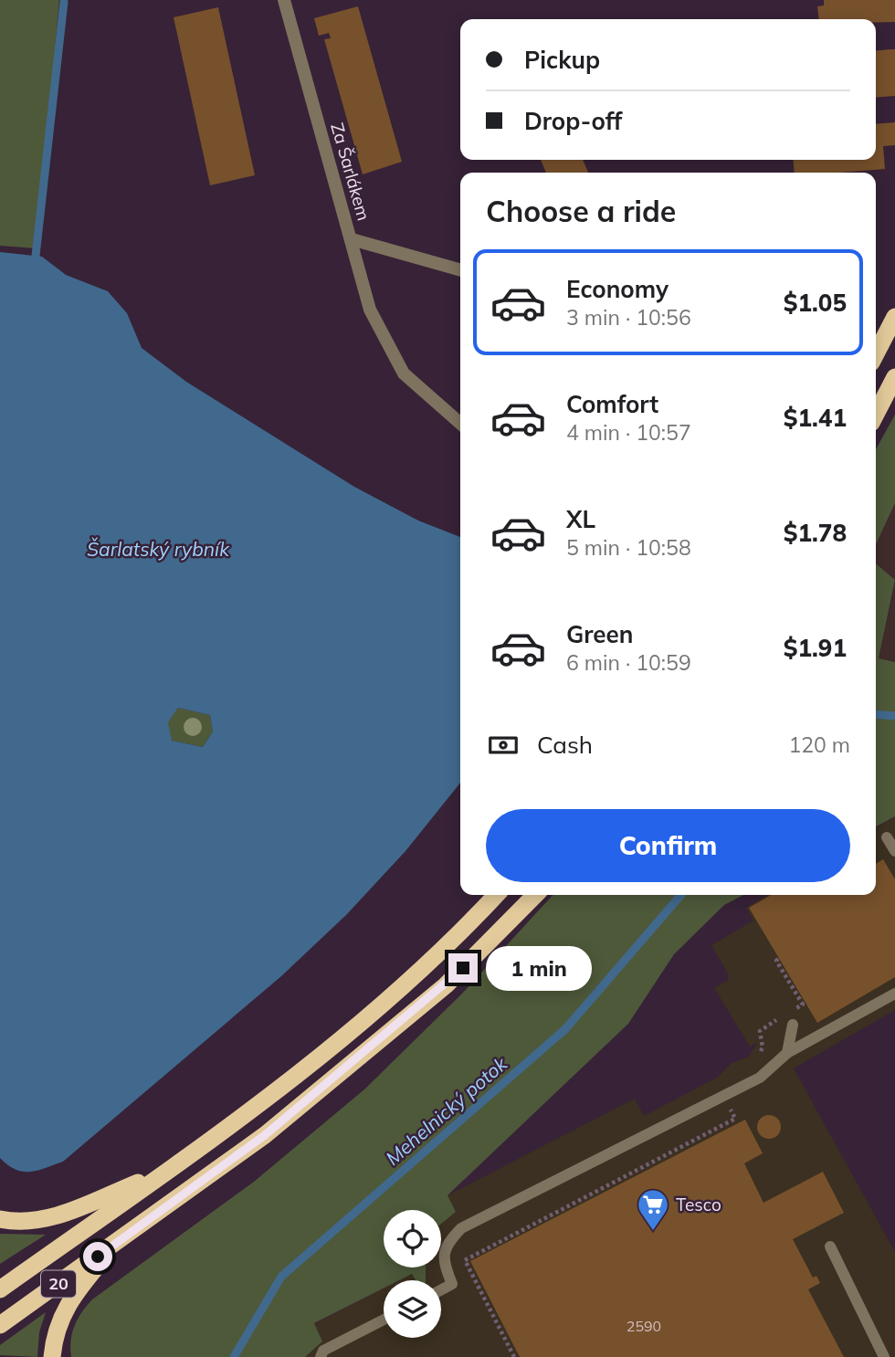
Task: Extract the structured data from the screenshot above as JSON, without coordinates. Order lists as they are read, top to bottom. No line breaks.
{"streets":{"highway":["20"],"street":["Za Šarlákem"]},"water":["Šarlatský rybník","Mehelnický potok"],"places":{"supermarket":["Tesco"]},"house_numbers":["2590"],"page":{"banner":["Pickup","Drop-off"],"heading":"Choose a ride","list":[{"name":"Economy","note":"3 min · 10:56","value":"$1.05"},{"name":"Comfort","note":"4 min · 10:57","value":"$1.41"},{"name":"XL","note":"5 min · 10:58","value":"$1.78"},{"name":"Green","note":"6 min · 10:59","value":"$1.91"}],"pay":["Cash","120 m"],"buttons":"Confirm","bubble":"1 min"}}
